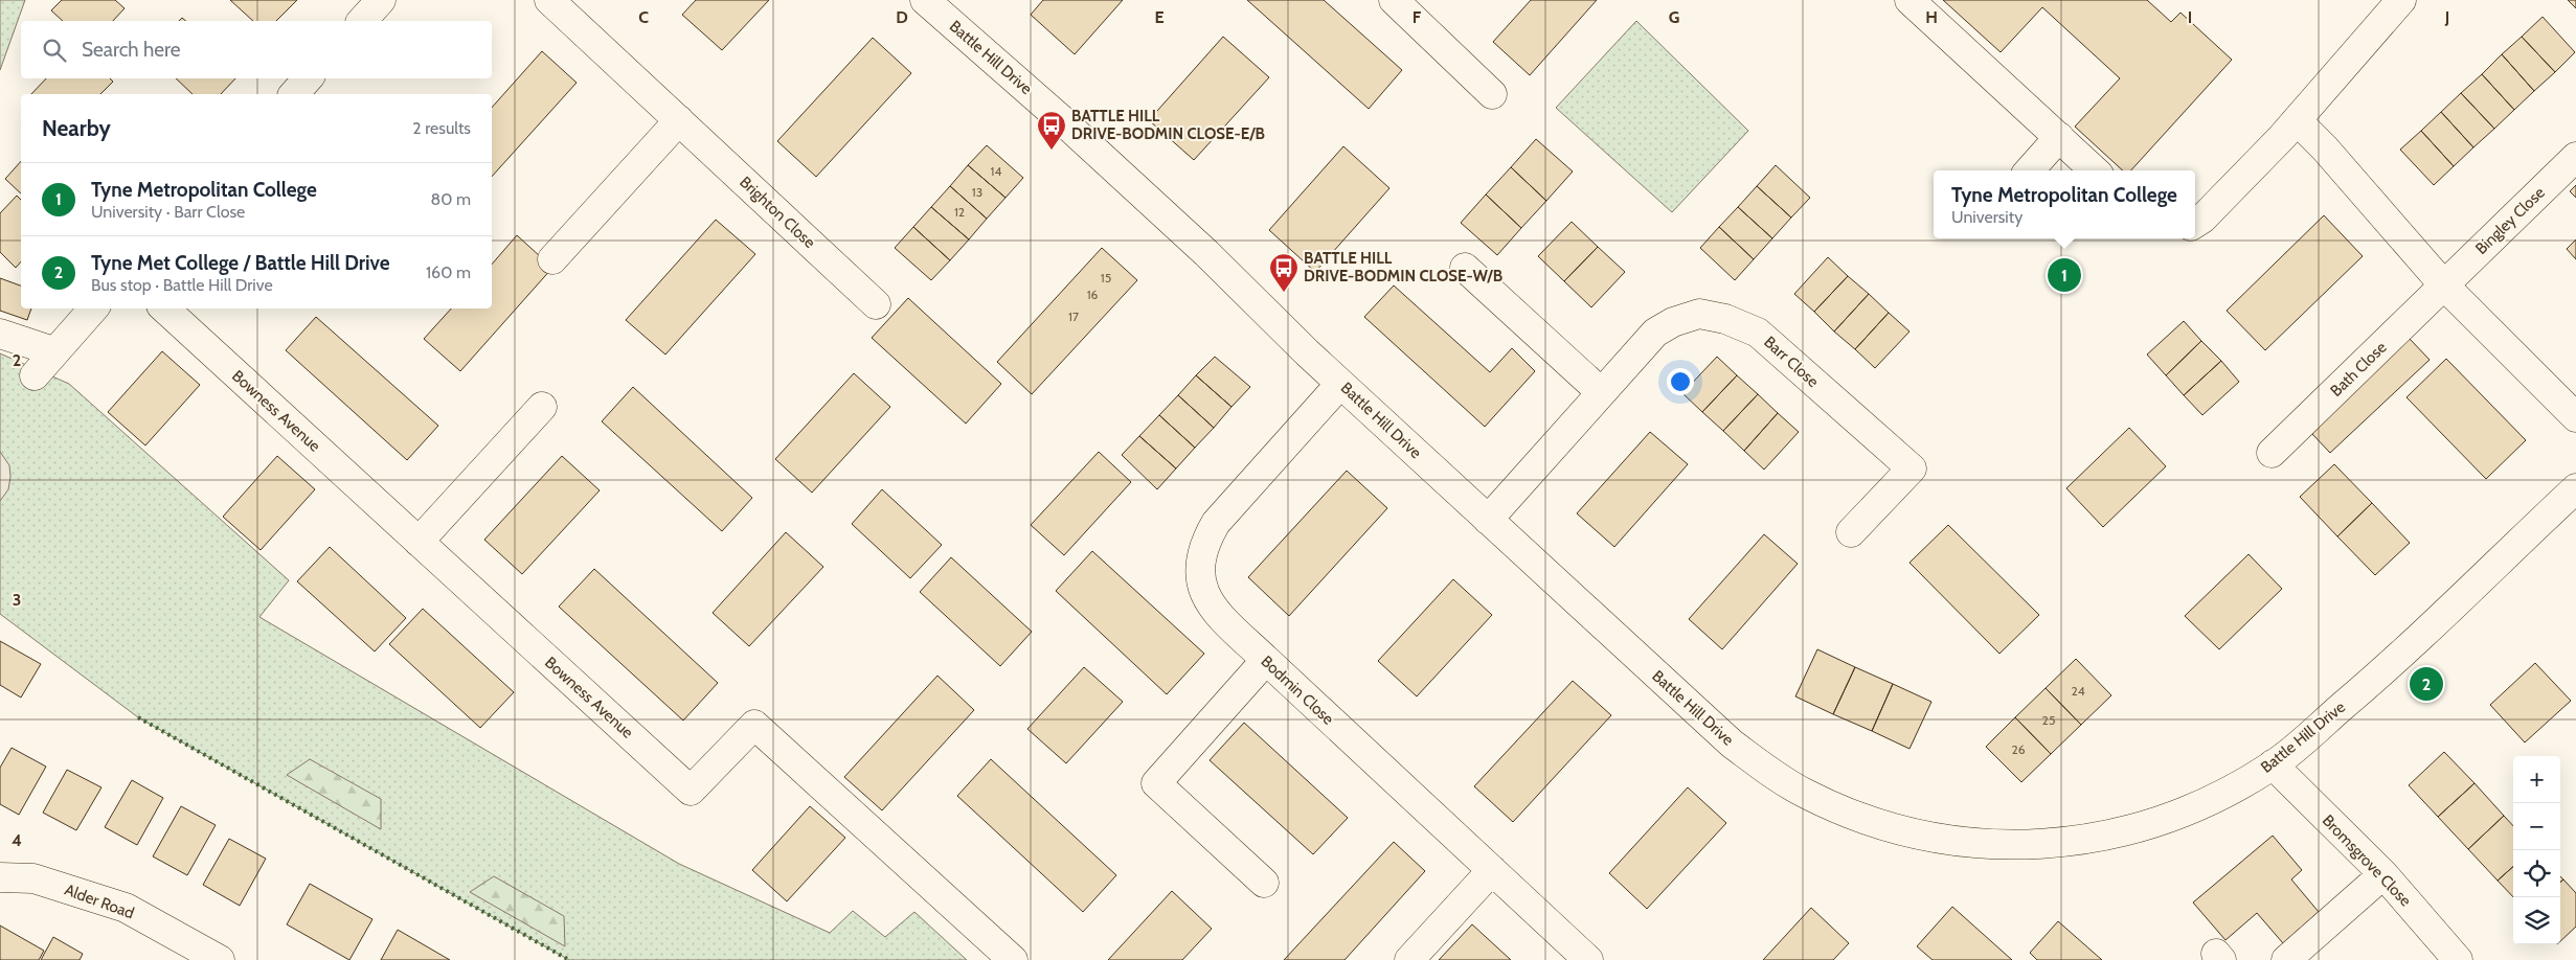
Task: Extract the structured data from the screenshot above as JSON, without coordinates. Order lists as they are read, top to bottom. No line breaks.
{"streets":{"street":["Battle Hill Drive","Brighton Close","Bingley Close","Barr Close","Bath Close","Bowness Avenue","Bodmin Close","Bromsgrove Close","Alder Road"]},"crossings":[["Battle Hill Drive","Barr Close"],["Battle Hill Drive","Bodmin Close"],["Battle Hill Drive","Bromsgrove Close"],["Bingley Close","Bath Close"]],"places":{"bus stop":["BATTLE HILL DRIVE-BODMIN CLOSE-E/B","BATTLE HILL DRIVE-BODMIN CLOSE-W/B"]},"house_numbers":["14","13","12","15","16","17","24","25","26"],"page":{"search":"Search here","heading":["Nearby","2 results"],"list":[{"mark":"1","name":"Tyne Metropolitan College","note":"University · Barr Close","value":"80 m"},{"mark":"2","name":"Tyne Met College / Battle Hill Drive","note":"Bus stop · Battle Hill Drive","value":"160 m"}],"popup":["Tyne Metropolitan College","University"],"pins":["1","2"],"map_buttons":["+","−"]},"grid":{"columns":["C","D","E","F","G","H","I","J"],"rows":["2","3","4"]}}
